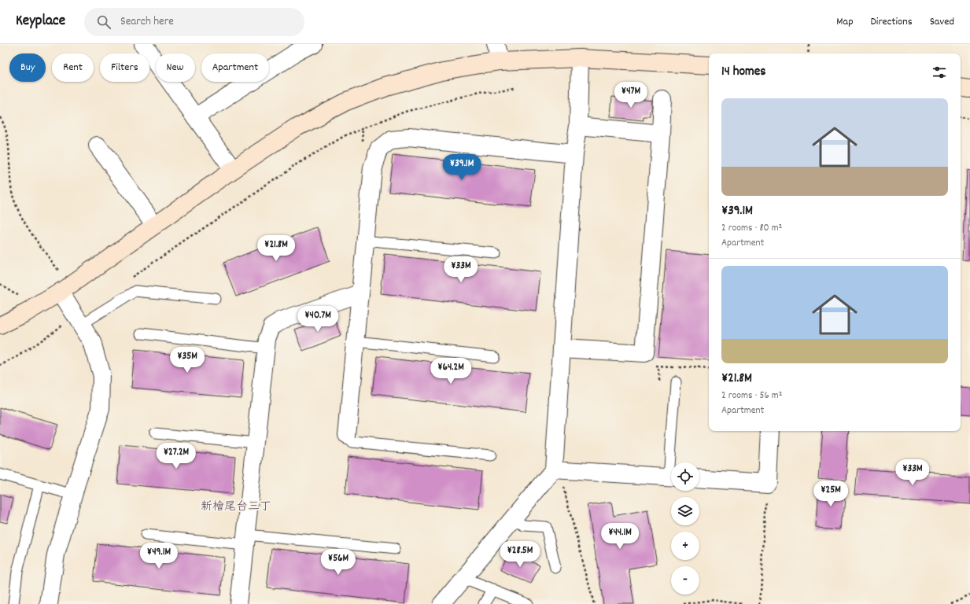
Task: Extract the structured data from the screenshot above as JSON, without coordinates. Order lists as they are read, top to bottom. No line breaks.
{"districts":["新檜尾台三丁"],"page":{"header":"Keyplace","search":"Search here","nav":["Map","Directions","Saved"],"chip":["Buy","Rent","Filters","New","Apartment"],"heading":"14 homes","price":["¥47M","¥39.1M","¥21.8M","¥33M","¥40.7M","¥35M","¥64.2M","¥27.2M","¥33M","¥25M","¥44.1M","¥28.5M","¥49.1M","¥56M"],"list":[{"name":"¥39.1M","note":"2 rooms · 80 m² · Apartment"},{"name":"¥21.8M","note":"2 rooms · 56 m² · Apartment"}],"map_buttons":["+","−"]}}
